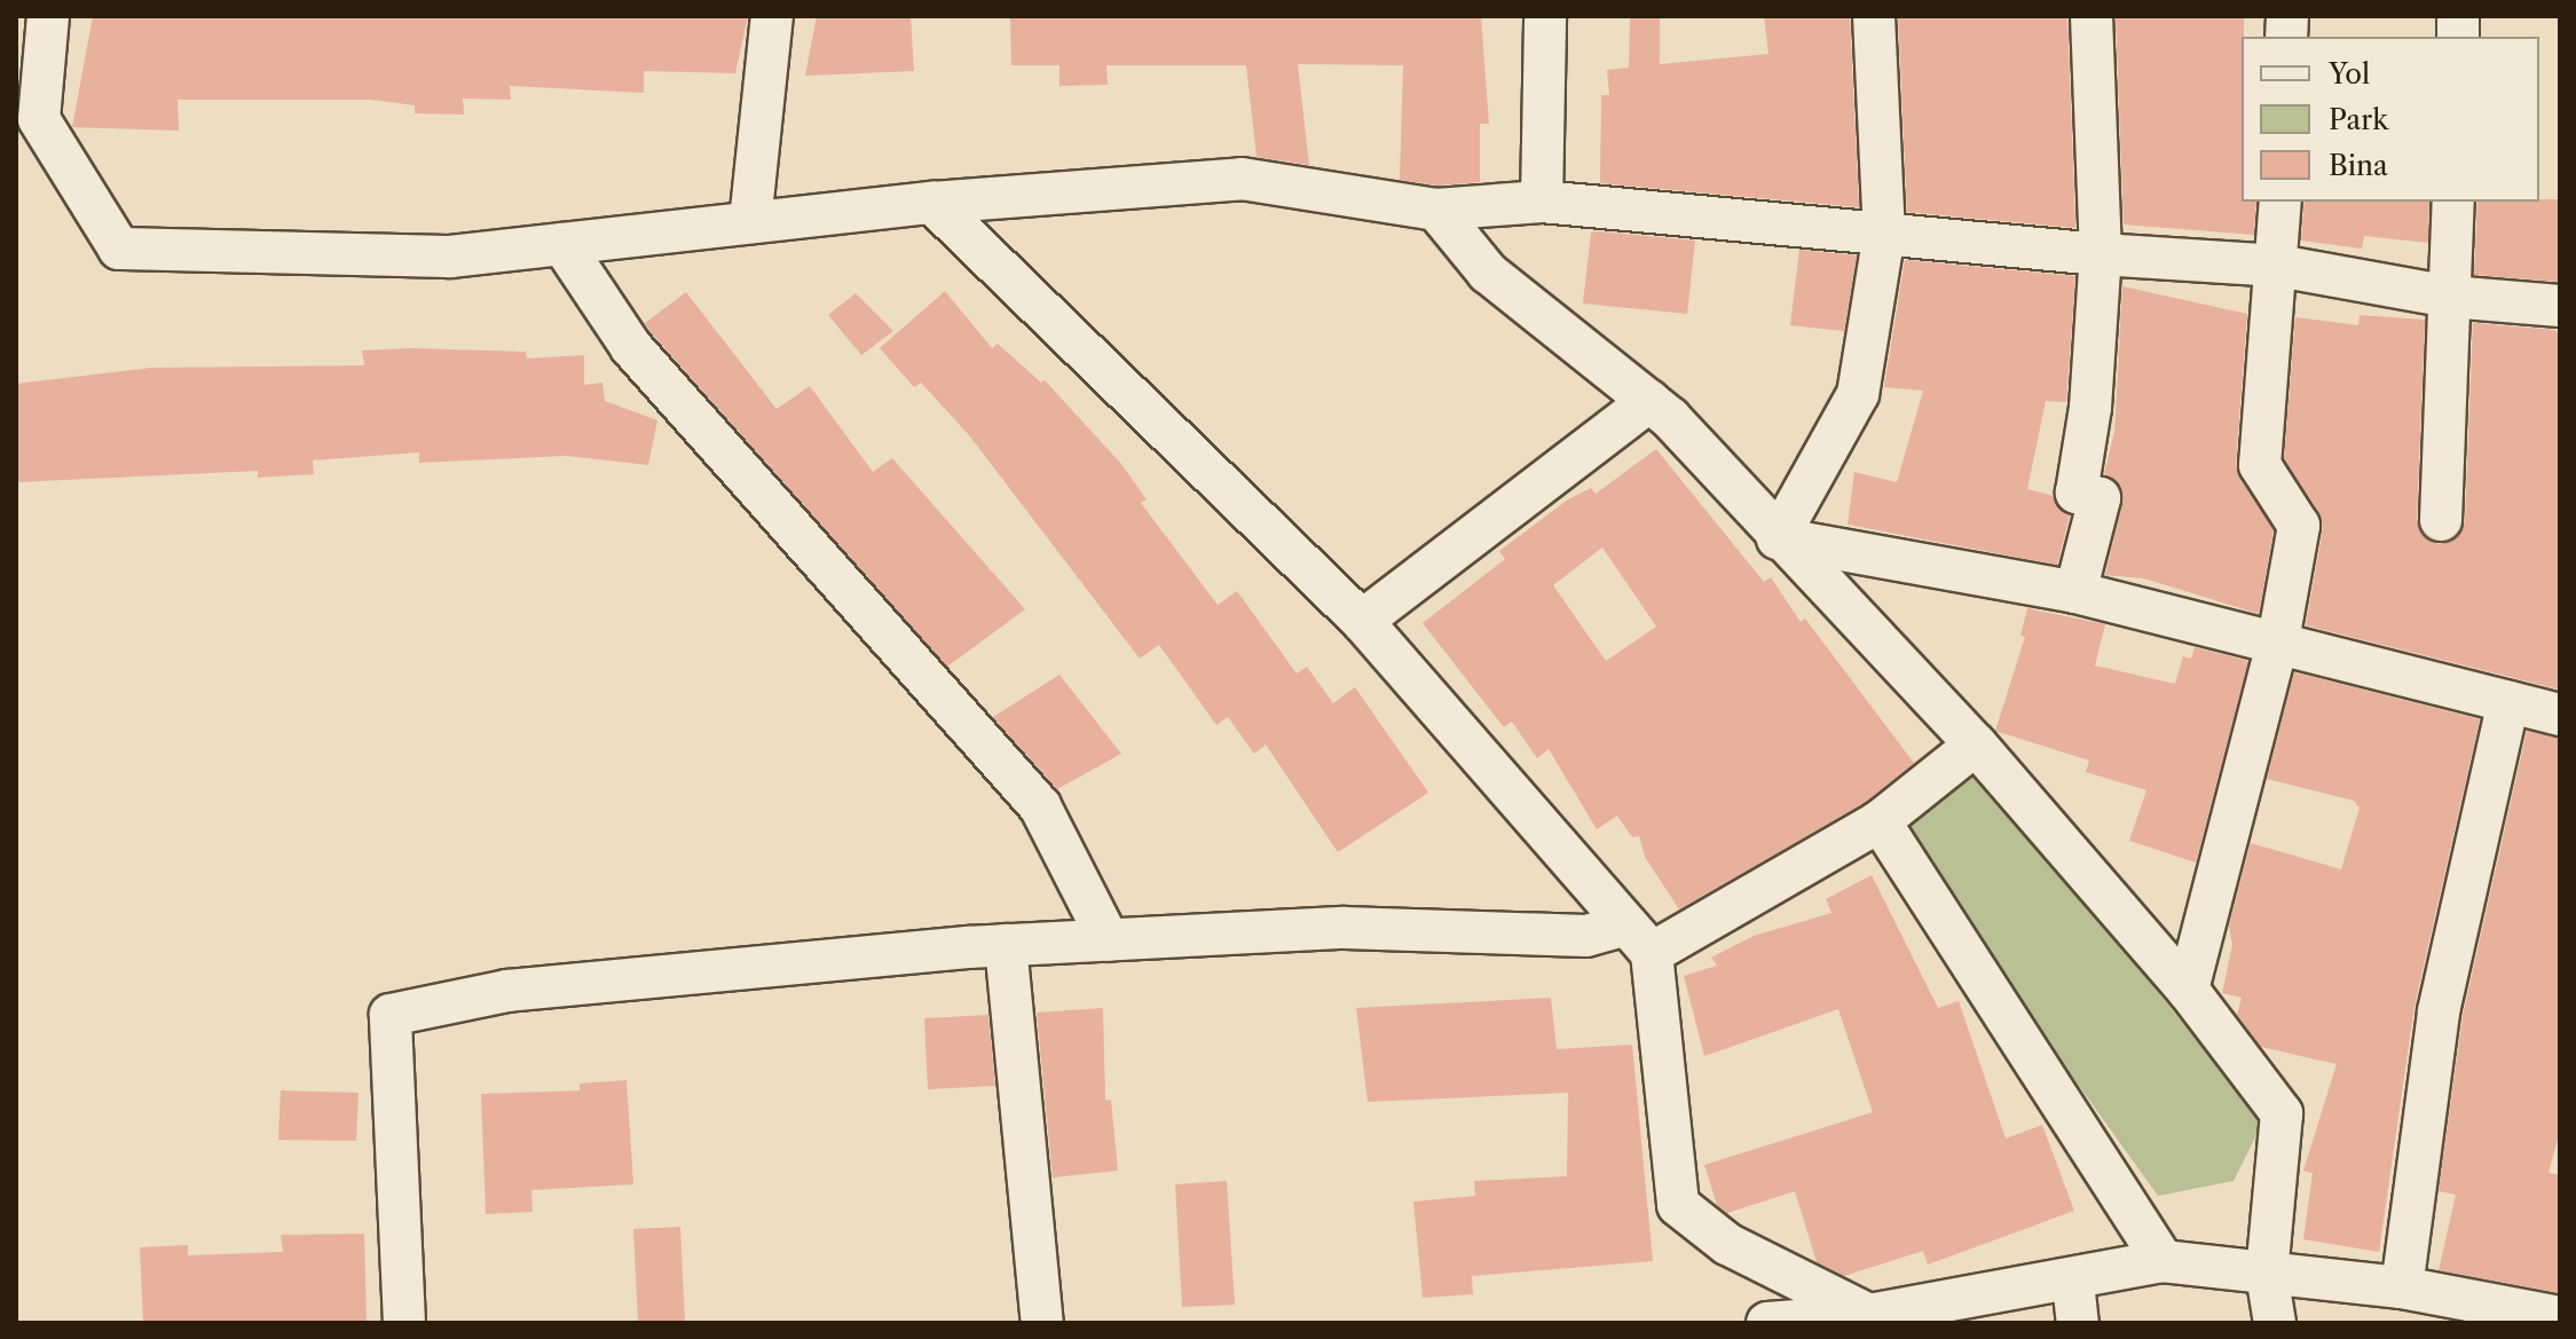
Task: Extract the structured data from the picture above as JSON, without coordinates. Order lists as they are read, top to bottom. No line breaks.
{"legend":["Yol","Park","Bina"]}
